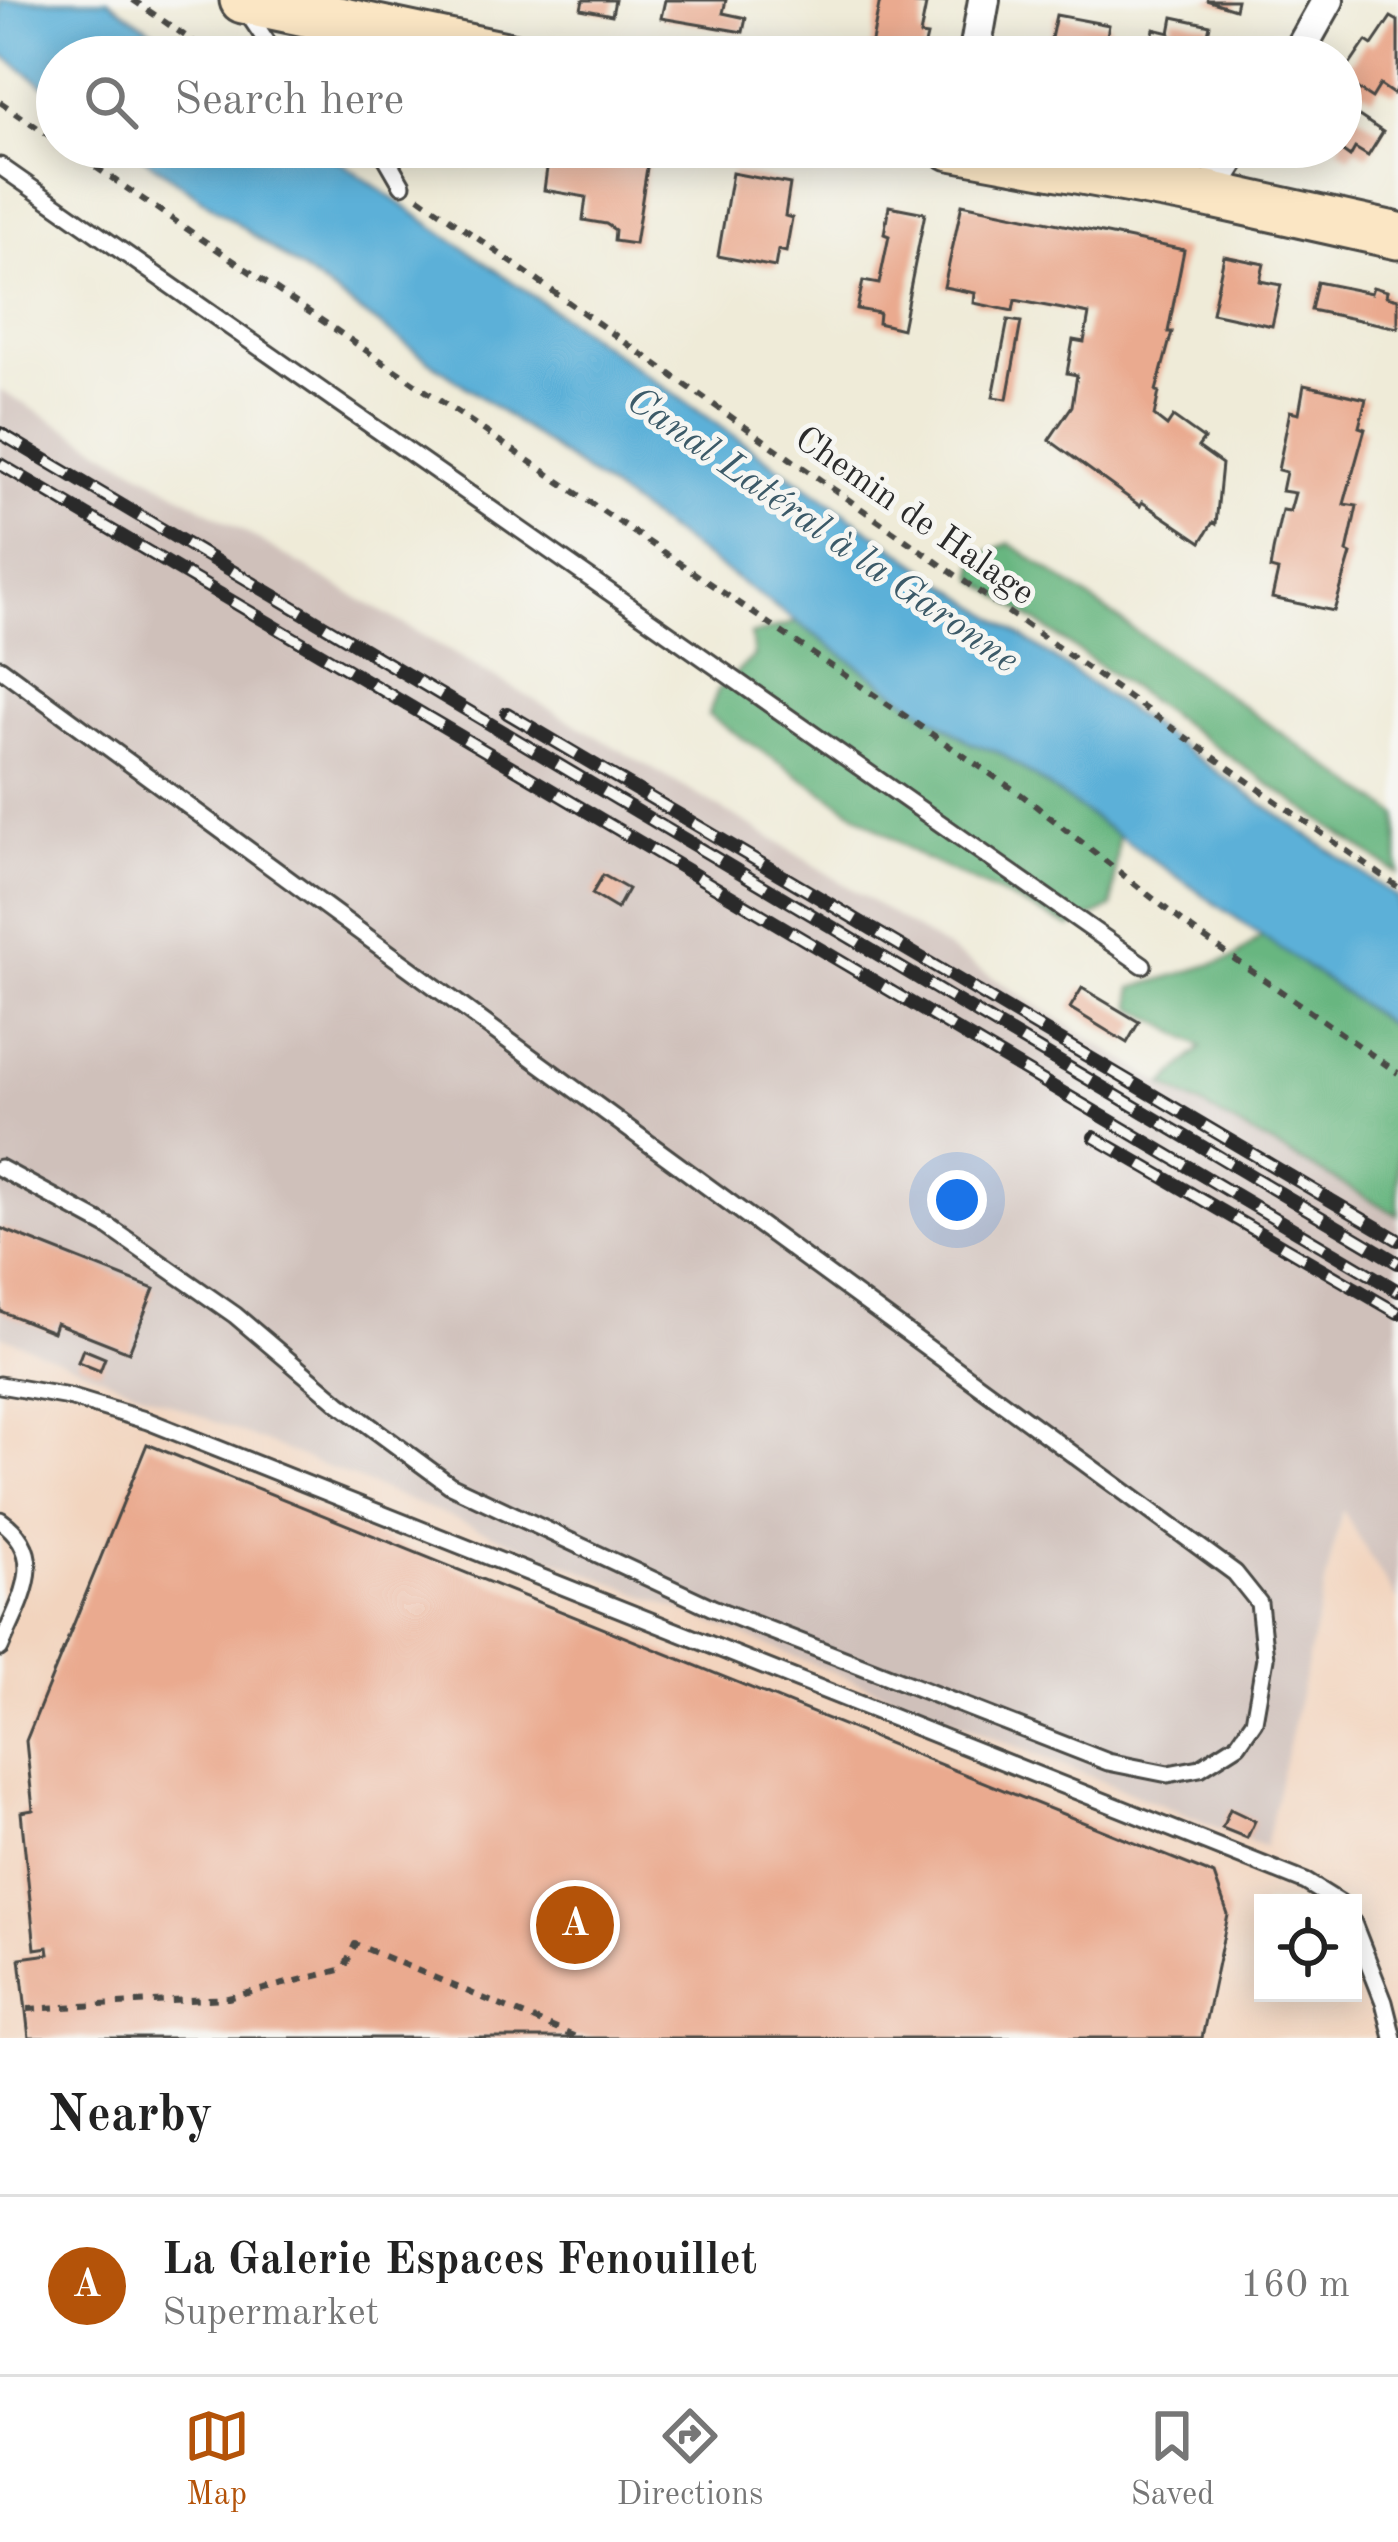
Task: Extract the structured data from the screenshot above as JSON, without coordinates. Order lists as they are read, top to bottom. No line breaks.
{"streets":{"path":["Chemin de Halage"]},"water":["Canal Latéral à la Garonne"],"page":{"search":"Search here","pins":"A","heading":"Nearby","list":[{"mark":"A","name":"La Galerie Espaces Fenouillet","note":"Supermarket","value":"160 m"}],"nav":["Map","Directions","Saved"]}}
